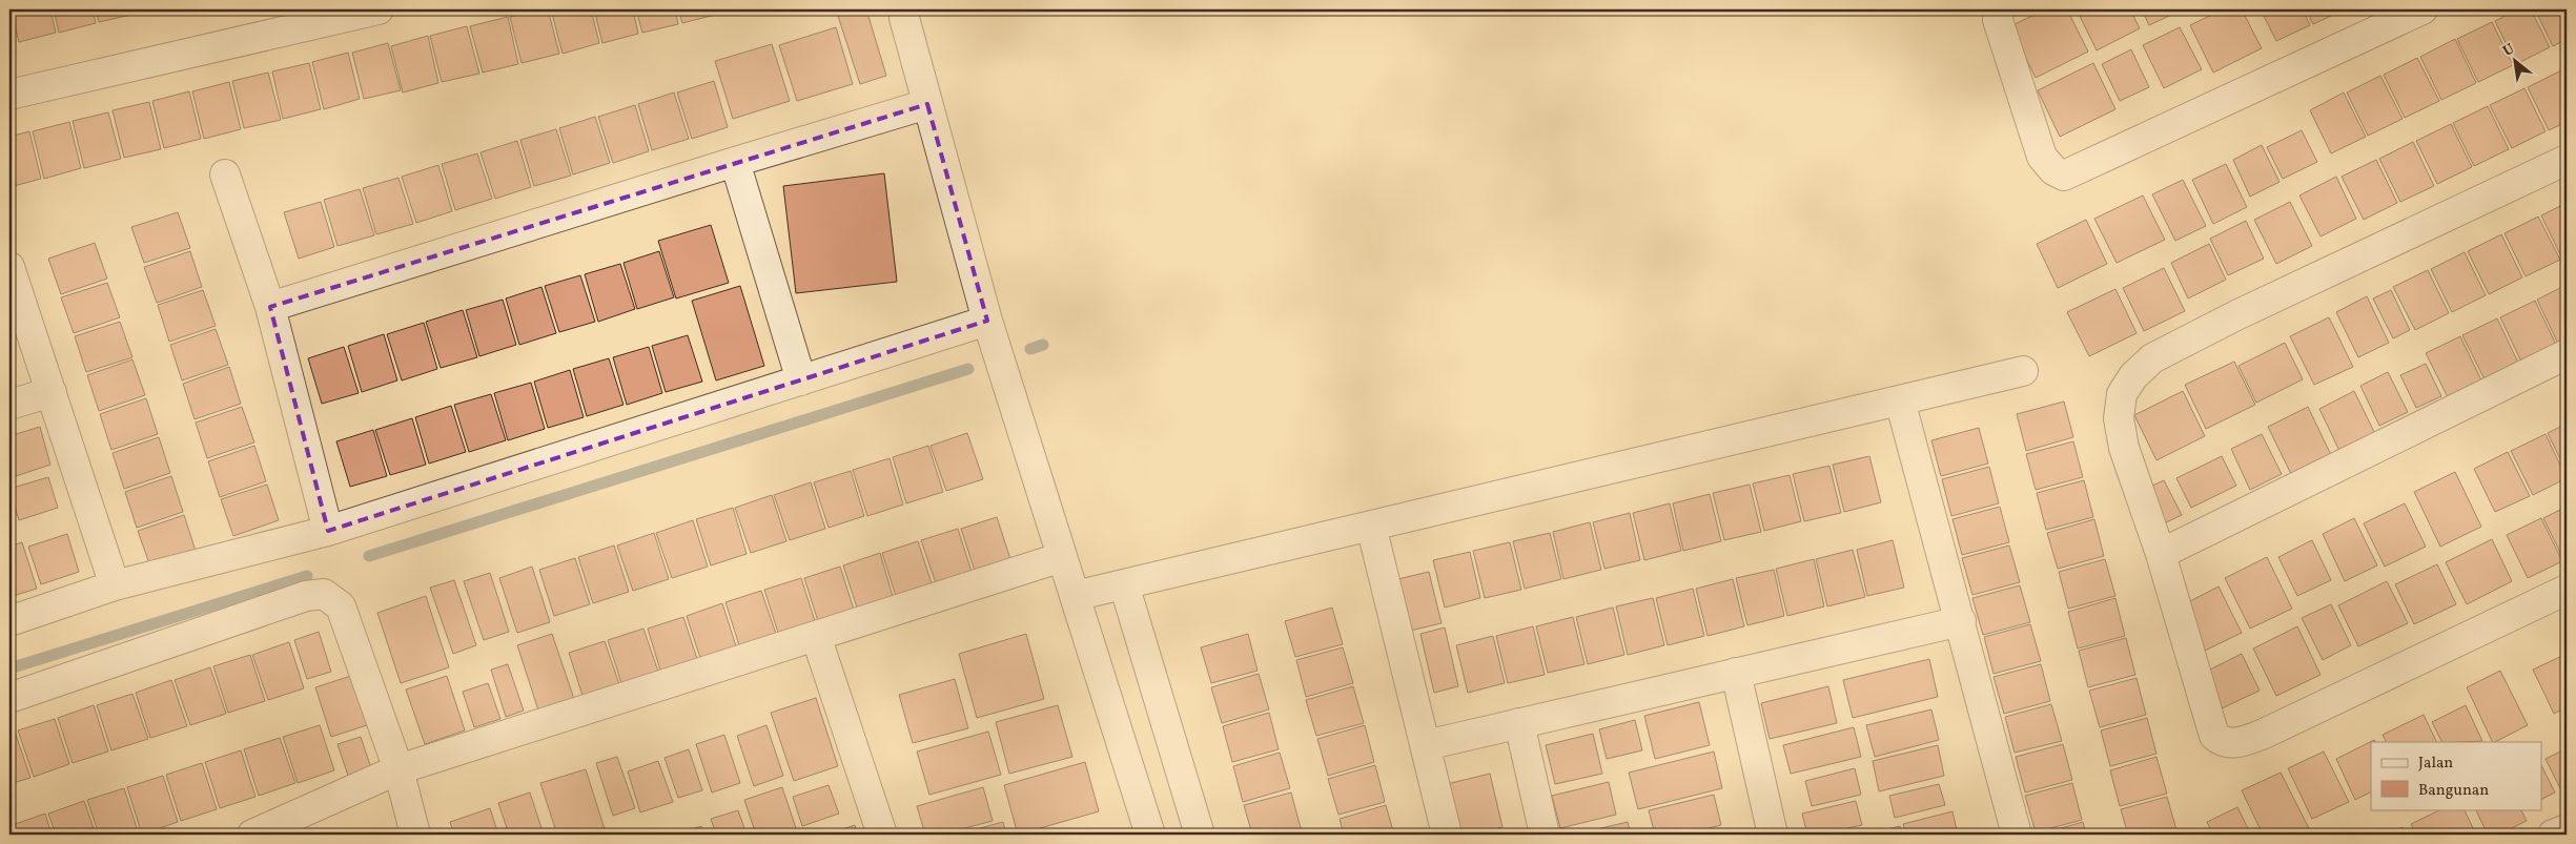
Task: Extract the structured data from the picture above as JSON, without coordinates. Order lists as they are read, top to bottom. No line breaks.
{"legend":["Jalan","Bangunan"],"north":"top left"}
